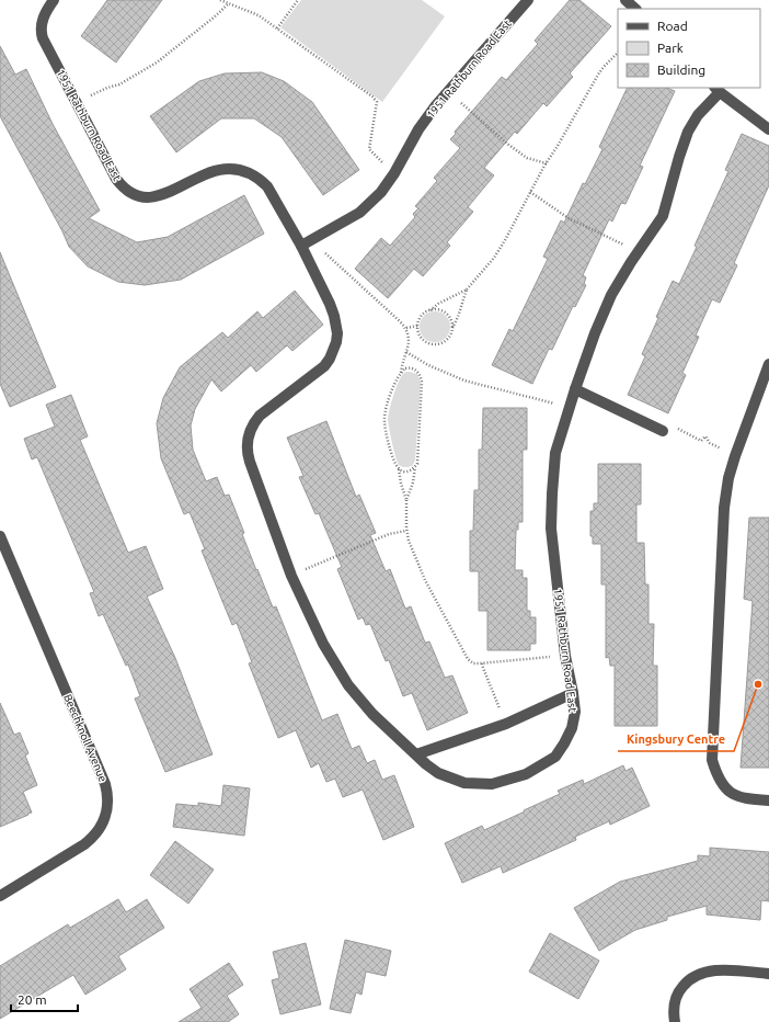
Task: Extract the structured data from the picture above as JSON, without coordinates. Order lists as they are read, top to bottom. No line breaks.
{"streets":{"street":["1951 Rathburn Road East","Beechknoll Avenue"]},"places":["Kingsbury Centre"],"legend":["Road","Park","Building"],"scale_bar":"20 m"}
